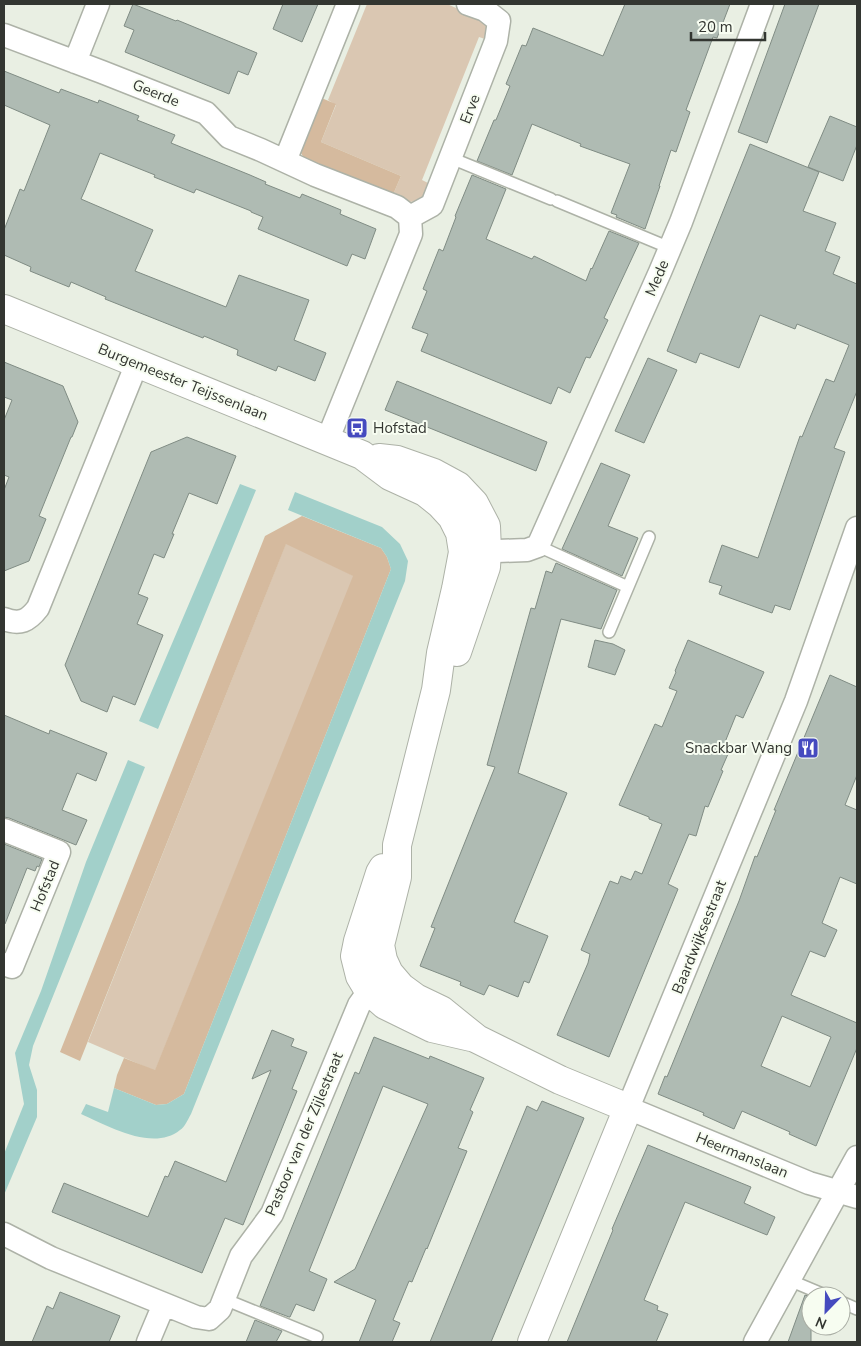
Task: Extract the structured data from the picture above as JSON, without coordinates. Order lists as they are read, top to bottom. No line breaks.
{"streets":{"street":["Geerde","Erve","Mede","Burgemeester Teijssenlaan","Hofstad","Baardwijksestraat","Pastoor van der Zijlestraat","Heermanslaan"]},"crossings":[["Burgemeester Teijssenlaan","Baardwijksestraat"],["Burgemeester Teijssenlaan","Pastoor van der Zijlestraat"],["Burgemeester Teijssenlaan","Heermanslaan"],["Baardwijksestraat","Heermanslaan"]],"places":{"bus stop":["Hofstad"],"restaurant":["Snackbar Wang"]},"scale_bar":"20 m","north":"bottom left"}
